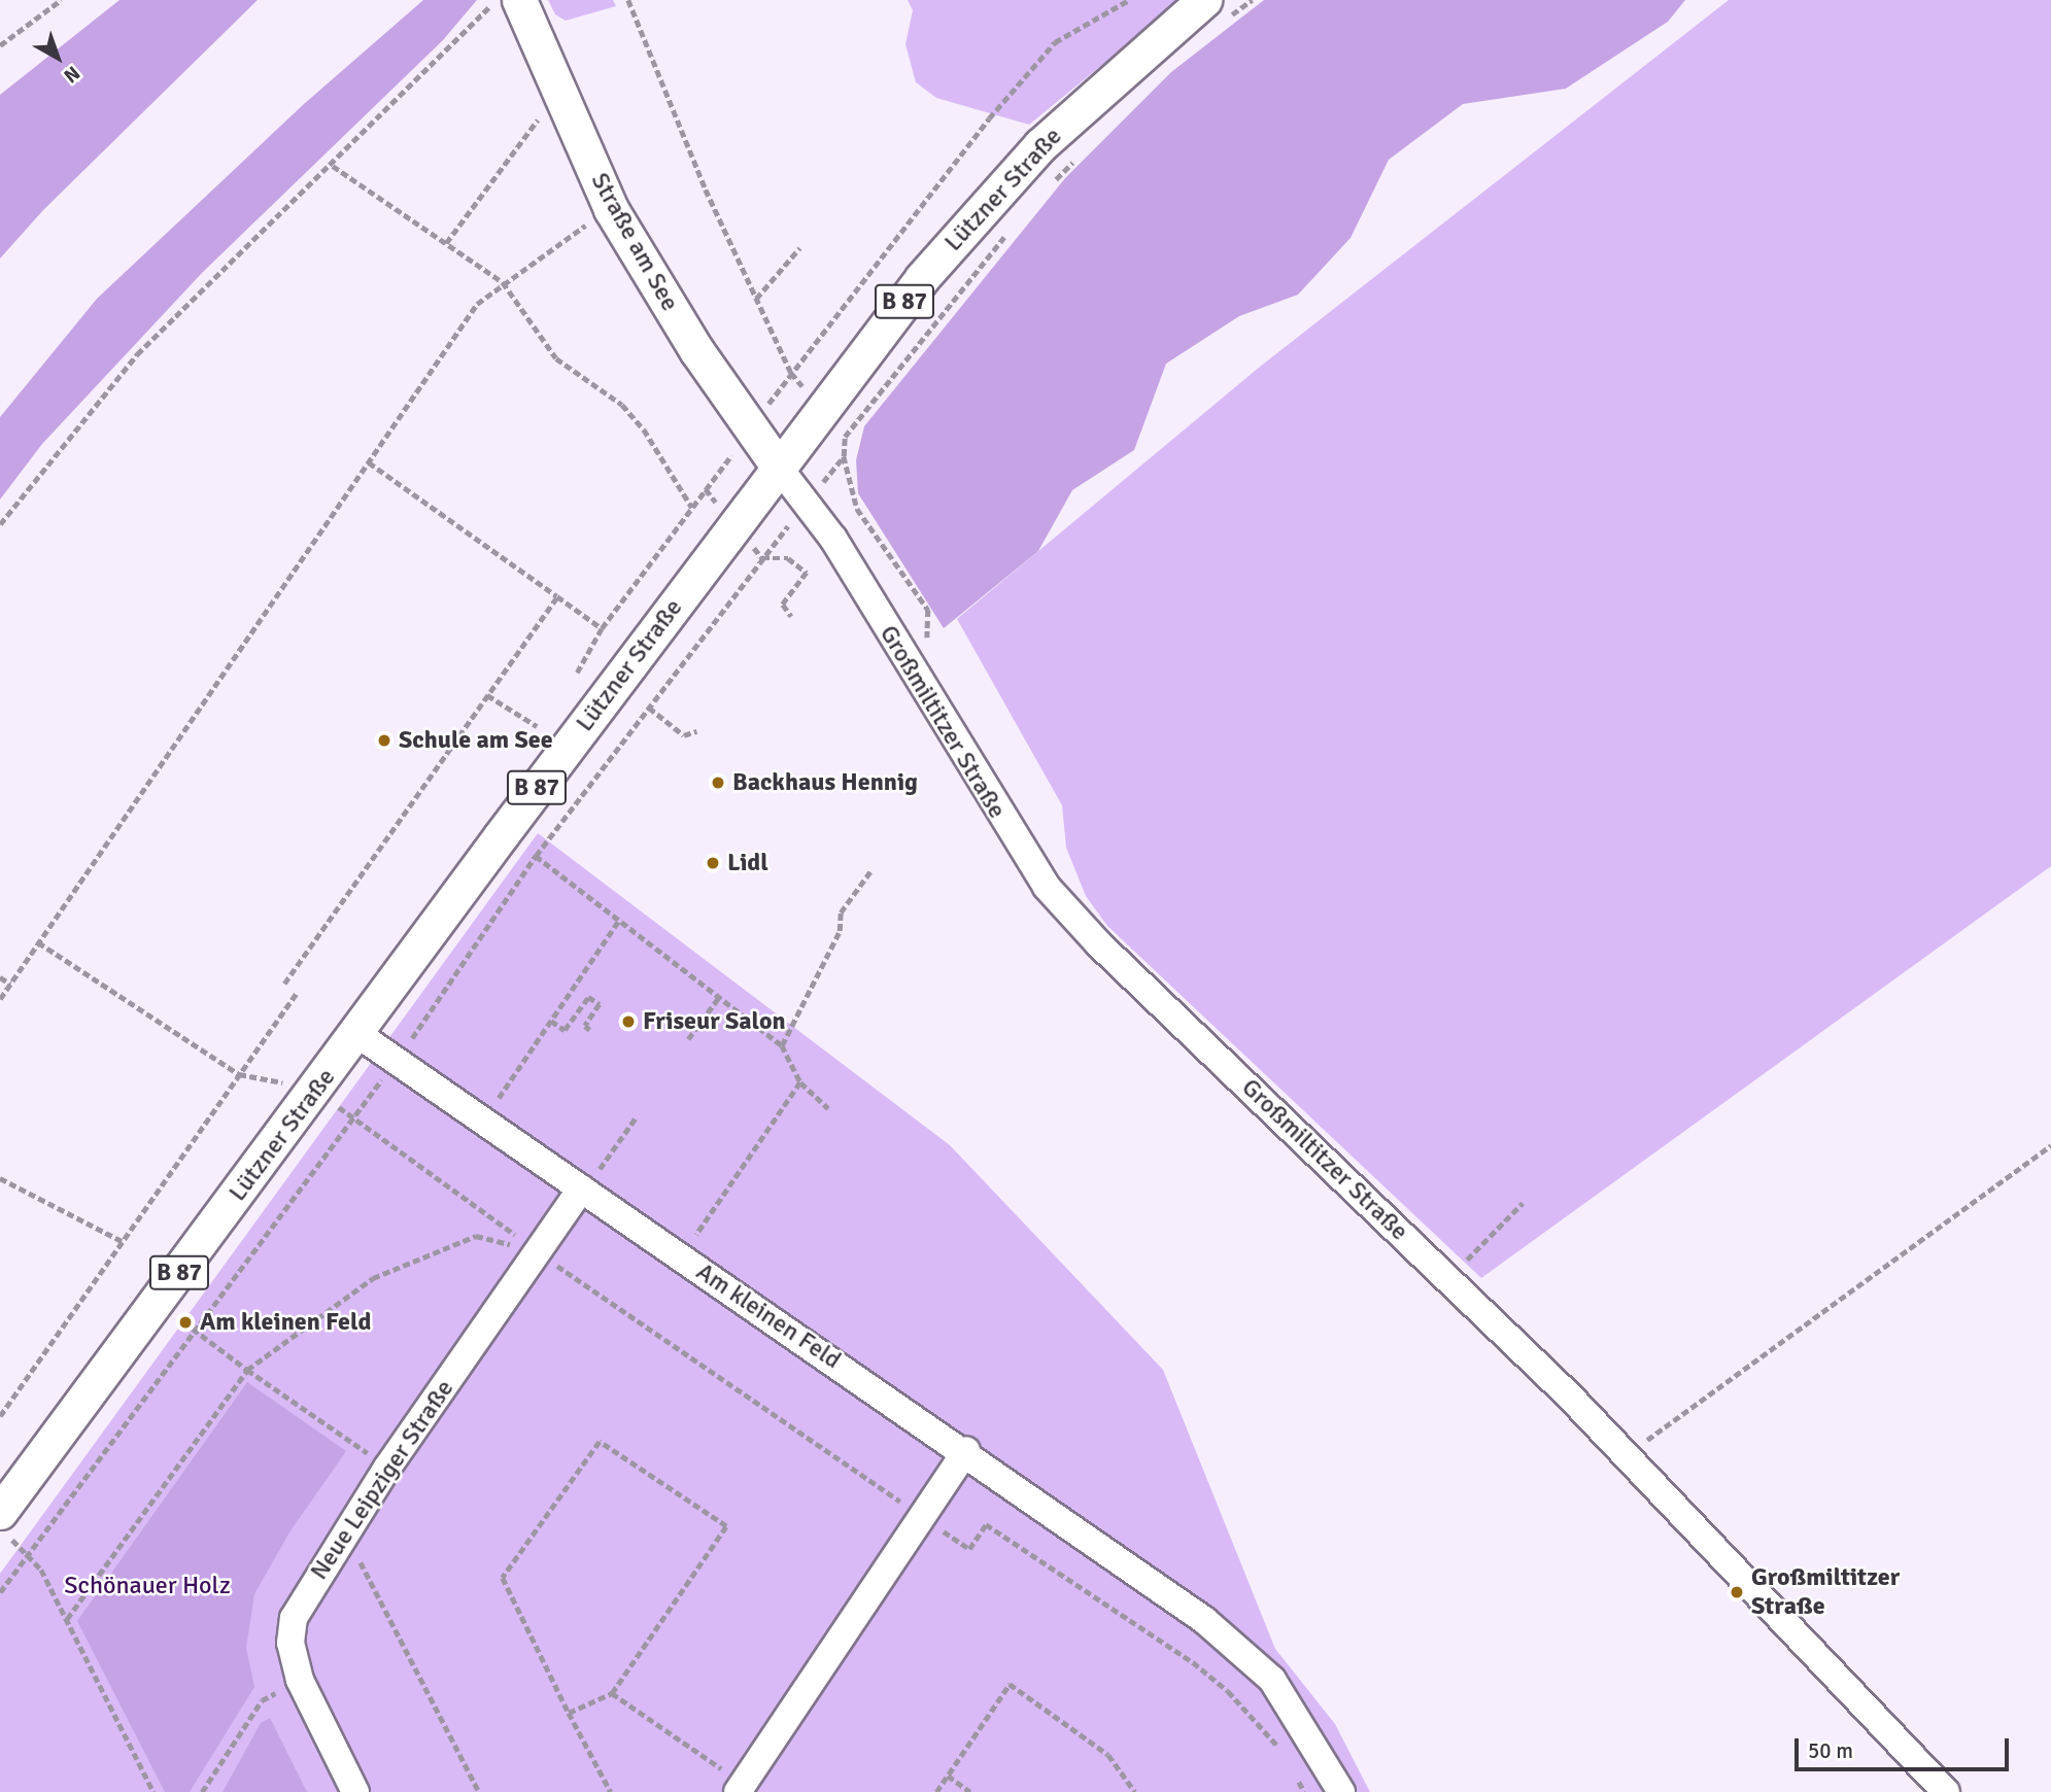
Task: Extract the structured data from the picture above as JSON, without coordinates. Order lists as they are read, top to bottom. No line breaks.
{"streets":{"main road":["Lützner Straße","Straße am See","B 87"],"street":["Großmiltitzer Straße","Am kleinen Feld","Neue Leipziger Straße"]},"crossings":[["Lützner Straße","Straße am See"],["Lützner Straße","Großmiltitzer Straße"],["Lützner Straße","Am kleinen Feld"],["Straße am See","Großmiltitzer Straße"],["Am kleinen Feld","Neue Leipziger Straße"]],"parks":["Schönauer Holz"],"places":["Schule am See","Backhaus Hennig","Lidl","Friseur Salon","Am kleinen Feld","Großmiltitzer Straße"],"scale_bar":"50 m","north":"bottom right"}
